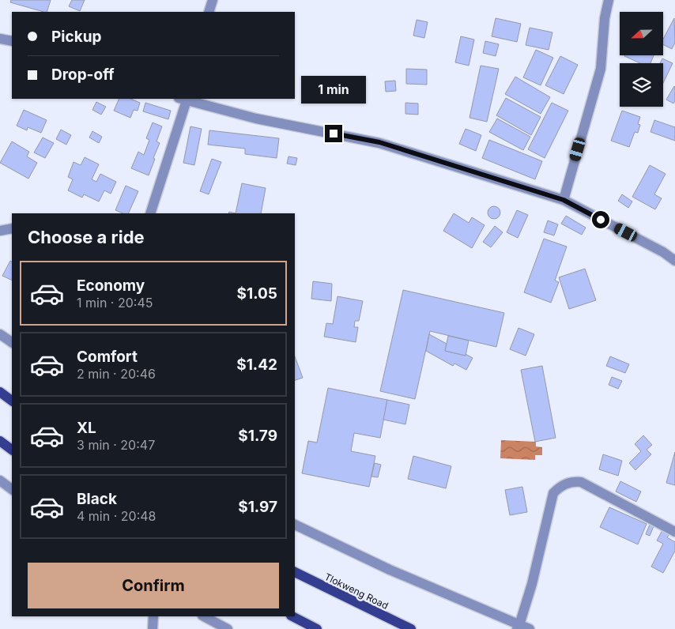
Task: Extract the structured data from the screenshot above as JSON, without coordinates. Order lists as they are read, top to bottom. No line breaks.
{"streets":{"main road":["Tlokweng Road"]},"north":"left","page":{"banner":["Pickup","Drop-off"],"bubble":"1 min","heading":"Choose a ride","list":[{"name":"Economy","note":"1 min · 20:45","value":"$1.05"},{"name":"Comfort","note":"2 min · 20:46","value":"$1.42"},{"name":"XL","note":"3 min · 20:47","value":"$1.79"},{"name":"Black","note":"4 min · 20:48","value":"$1.97"}],"buttons":"Confirm"}}
